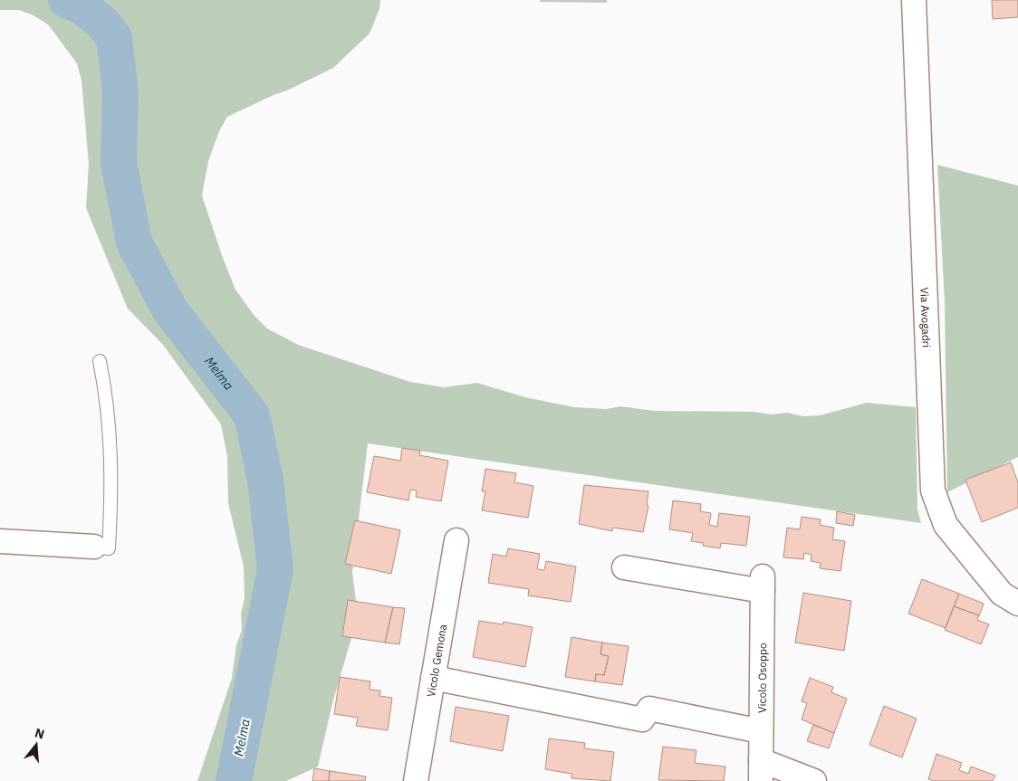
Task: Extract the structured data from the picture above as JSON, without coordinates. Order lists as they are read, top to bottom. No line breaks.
{"streets":{"street":["Via Avogadri","Vicolo Gemona","Vicolo Osoppo"]},"water":["Melma"],"north":"top"}
